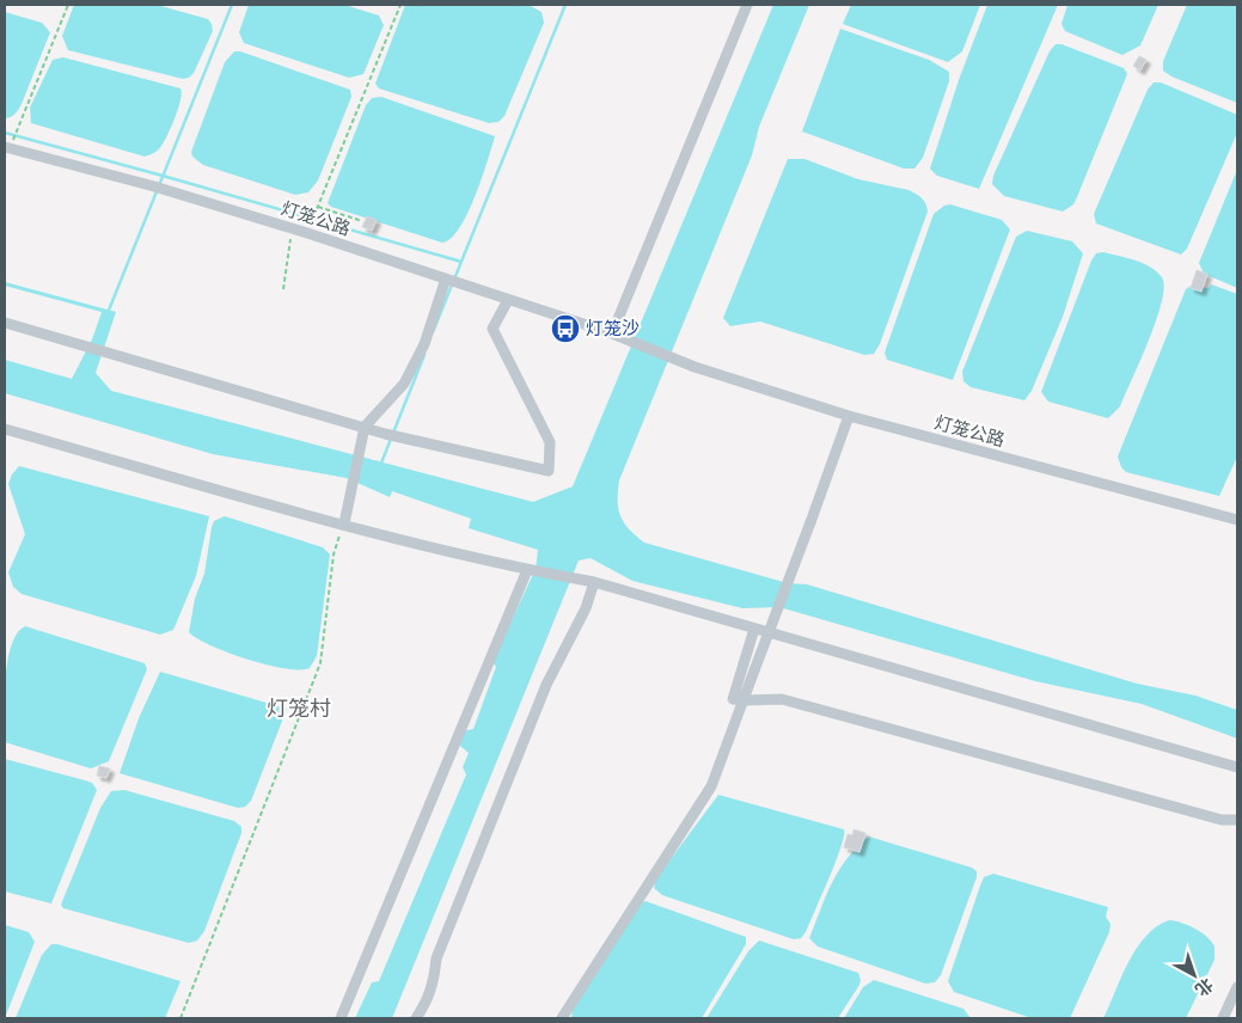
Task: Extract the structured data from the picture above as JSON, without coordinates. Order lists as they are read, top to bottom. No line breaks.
{"streets":{"street":["灯笼公路"]},"districts":["灯笼村"],"places":{"bus stop":["灯笼沙"]},"north":"bottom right"}
